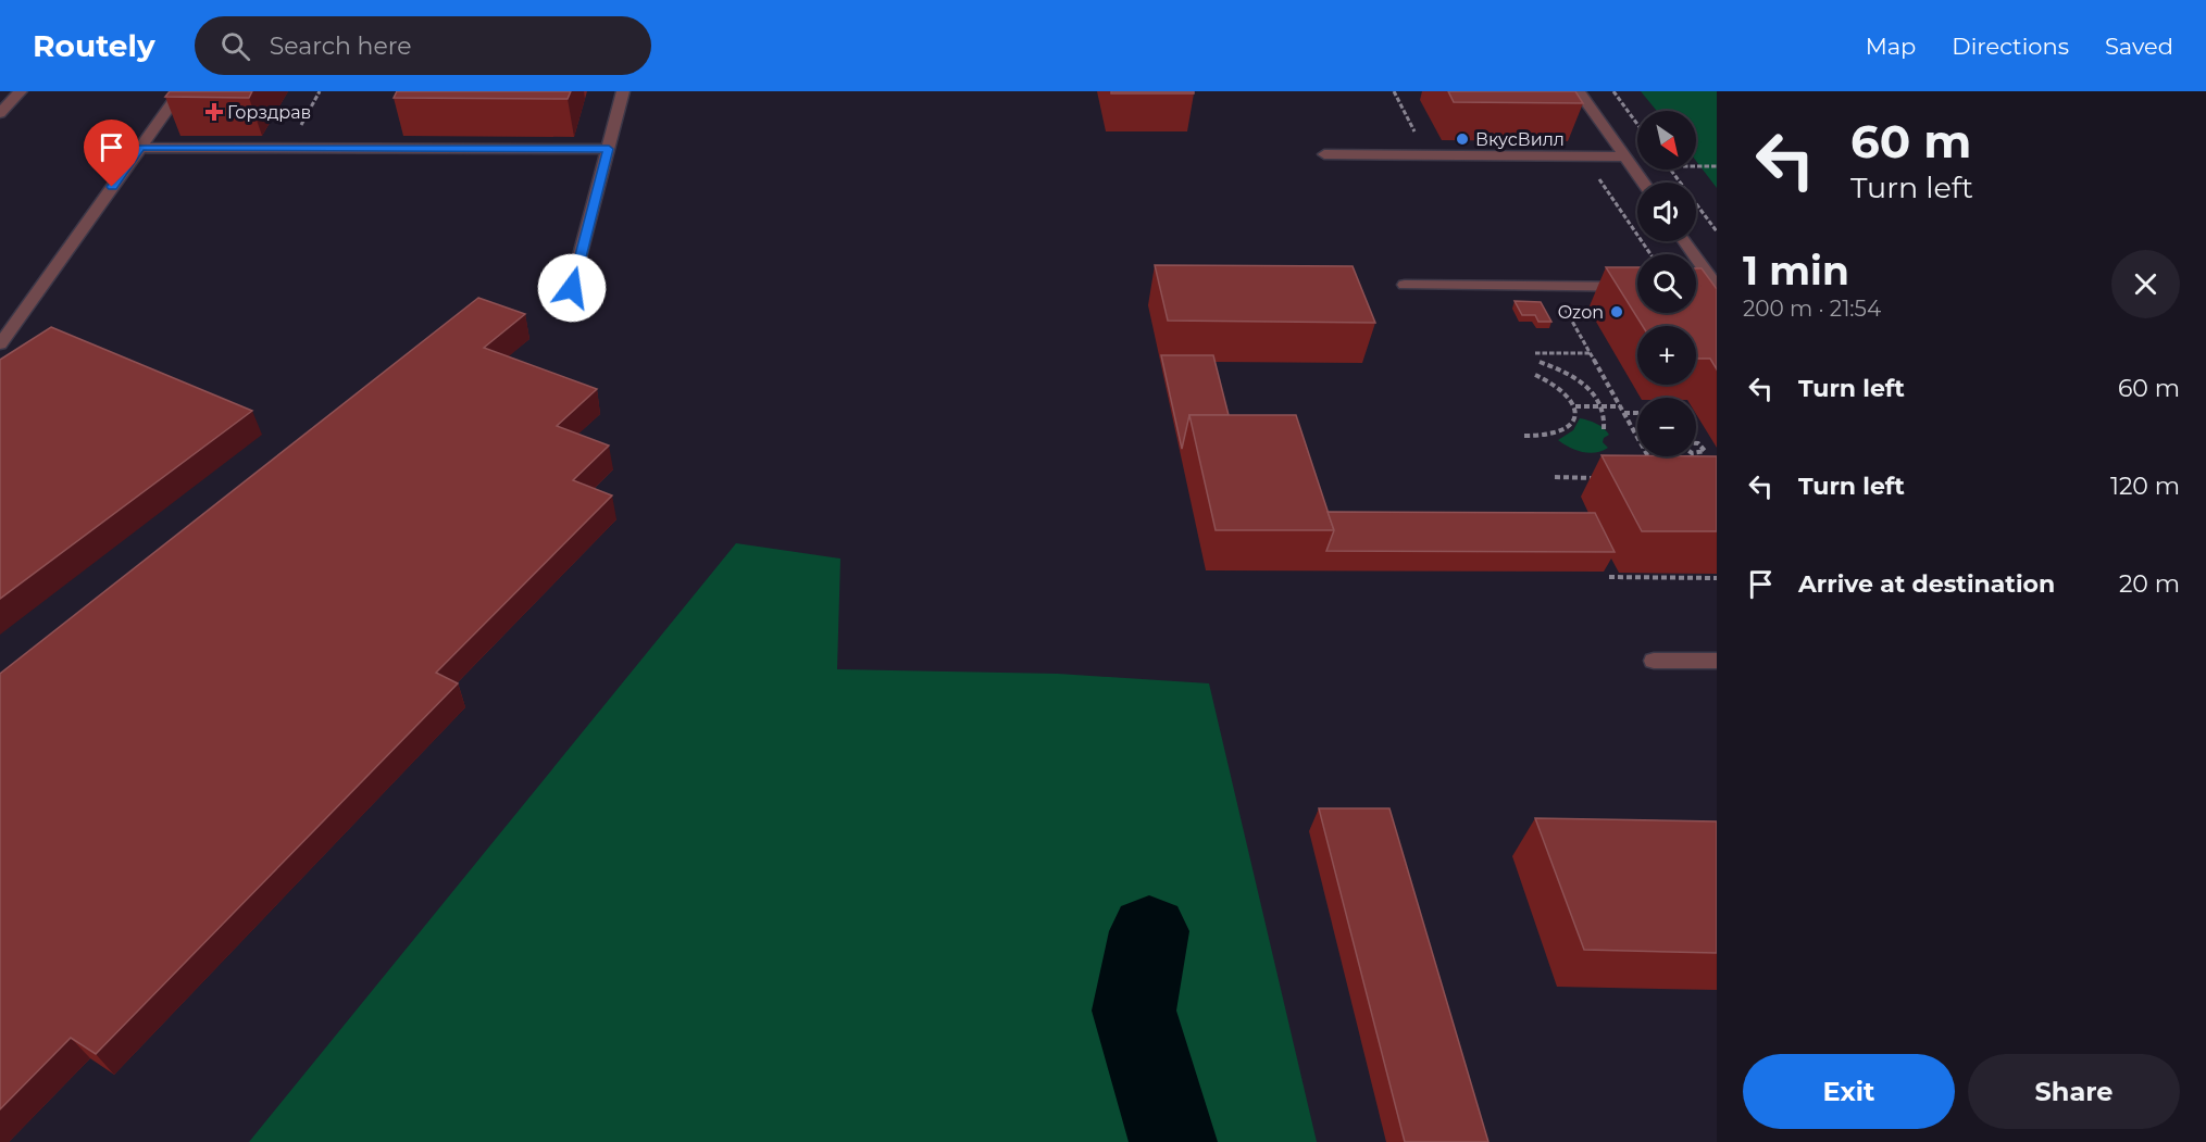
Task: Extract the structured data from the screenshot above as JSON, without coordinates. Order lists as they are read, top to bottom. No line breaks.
{"places":{"health":["Горздрав"],"other":["ВкусВилл","Ozon"]},"north":"bottom right","page":{"header":"Routely","search":"Search here","nav":["Map","Directions","Saved"],"turn":["60 m","Turn left"],"map_buttons":["+","−"],"heading":["1 min","200 m · 21:54"],"list":[{"name":"Turn left","value":"60 m"},{"name":"Turn left","value":"120 m"},{"name":"Arrive at destination","value":"20 m"}],"buttons":["Exit","Share"]}}
